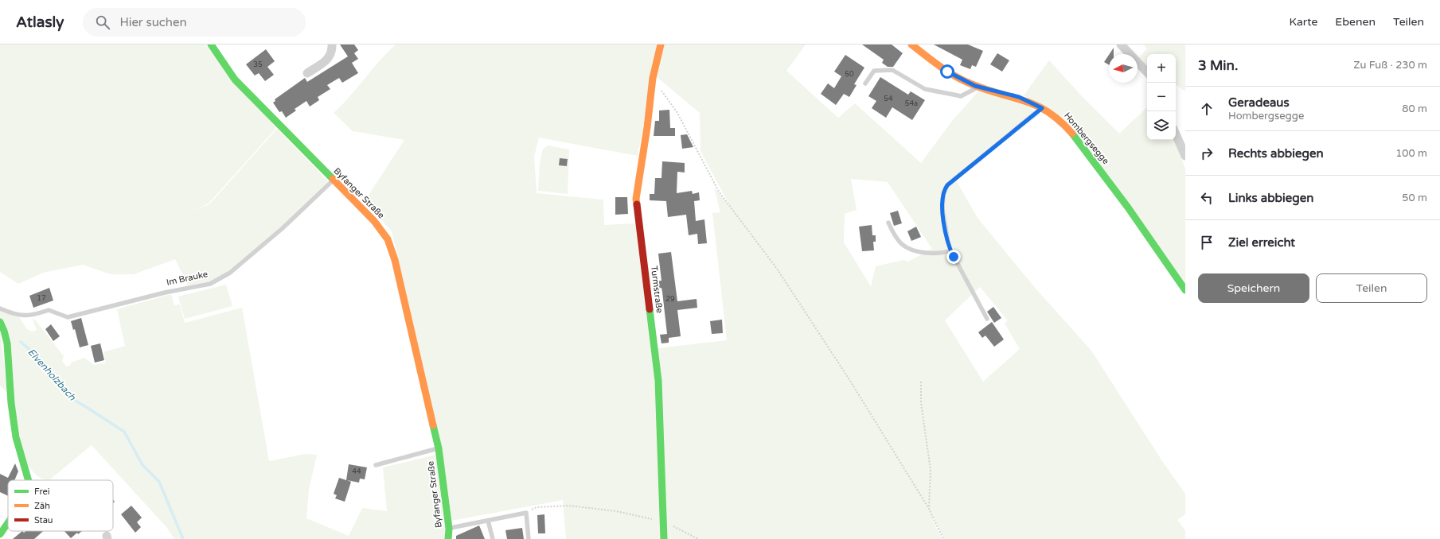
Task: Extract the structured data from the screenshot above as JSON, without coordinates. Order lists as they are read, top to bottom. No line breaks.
{"streets":{"street":["Hombergsegge","Byfanger Straße","Turmstraße"],"lane":["Im Brauke"]},"crossings":[["Byfanger Straße","Im Brauke"]],"water":["Elvenholzbach"],"house_numbers":["35","50","54","54a","17","29","44"],"legend":["Frei","Zäh","Stau"],"north":"left","page":{"header":"Atlasly","search":"Hier suchen","nav":["Karte","Ebenen","Teilen"],"heading":["3 Min.","Zu Fuß · 230 m"],"map_buttons":["+","−"],"list":[["Geradeaus","Hombergsegge","80 m"],["Rechts abbiegen","100 m"],["Links abbiegen","50 m"],"Ziel erreicht"],"buttons":["Speichern","Teilen"]}}
